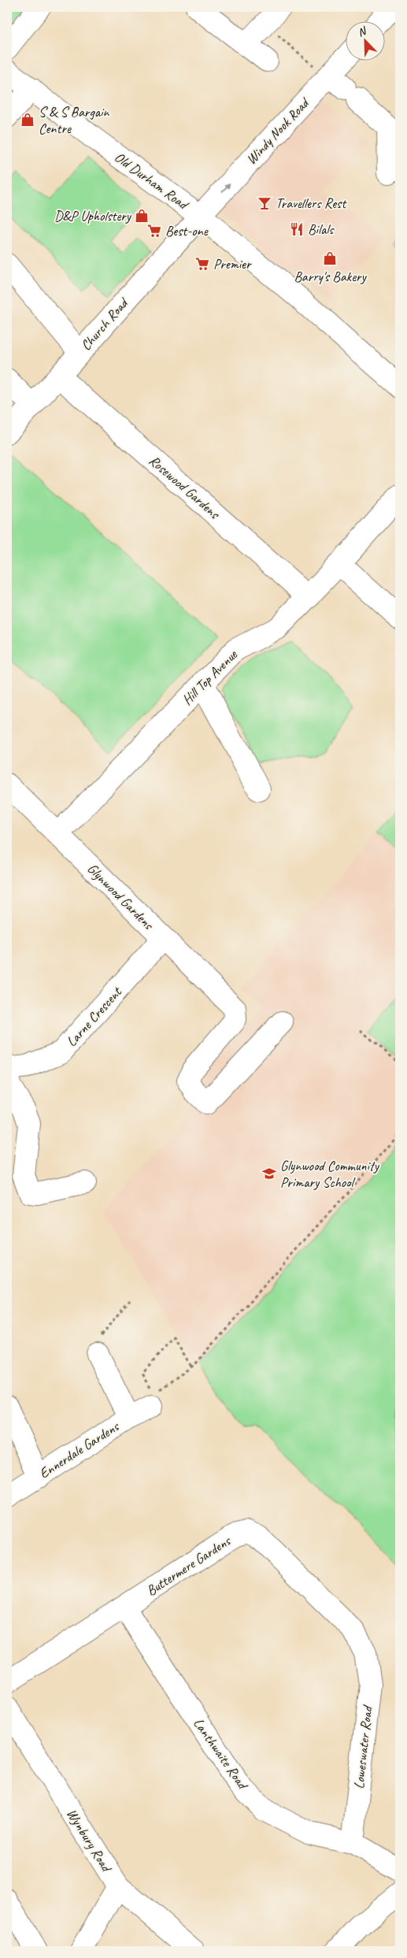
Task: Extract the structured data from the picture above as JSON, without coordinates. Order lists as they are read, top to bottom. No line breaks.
{"streets":{"street":["Windy Nook Road","Old Durham Road","Church Road","Rosewood Gardens","Hill Top Avenue","Glynwood Gardens","Larne Crescent","Ennerdale Gardens","Buttermere Gardens","Loweswater Road","Lanthwaite Road","Wynbury Road"]},"crossings":[["Windy Nook Road","Old Durham Road"],["Windy Nook Road","Church Road"],["Old Durham Road","Church Road"],["Church Road","Rosewood Gardens"],["Rosewood Gardens","Hill Top Avenue"],["Hill Top Avenue","Glynwood Gardens"],["Glynwood Gardens","Larne Crescent"],["Buttermere Gardens","Loweswater Road"],["Buttermere Gardens","Lanthwaite Road"],["Loweswater Road","Lanthwaite Road"]],"one_way":["Windy Nook Road"],"places":{"shop":["S & S Bargain Centre","D&P Upholstery","Barry's Bakery"],"bar":["Travellers Rest"],"restaurant":["Bilals"],"supermarket":["Best-one","Premier"],"school or university":["Glynwood Community Primary School"]},"north":"top left"}
